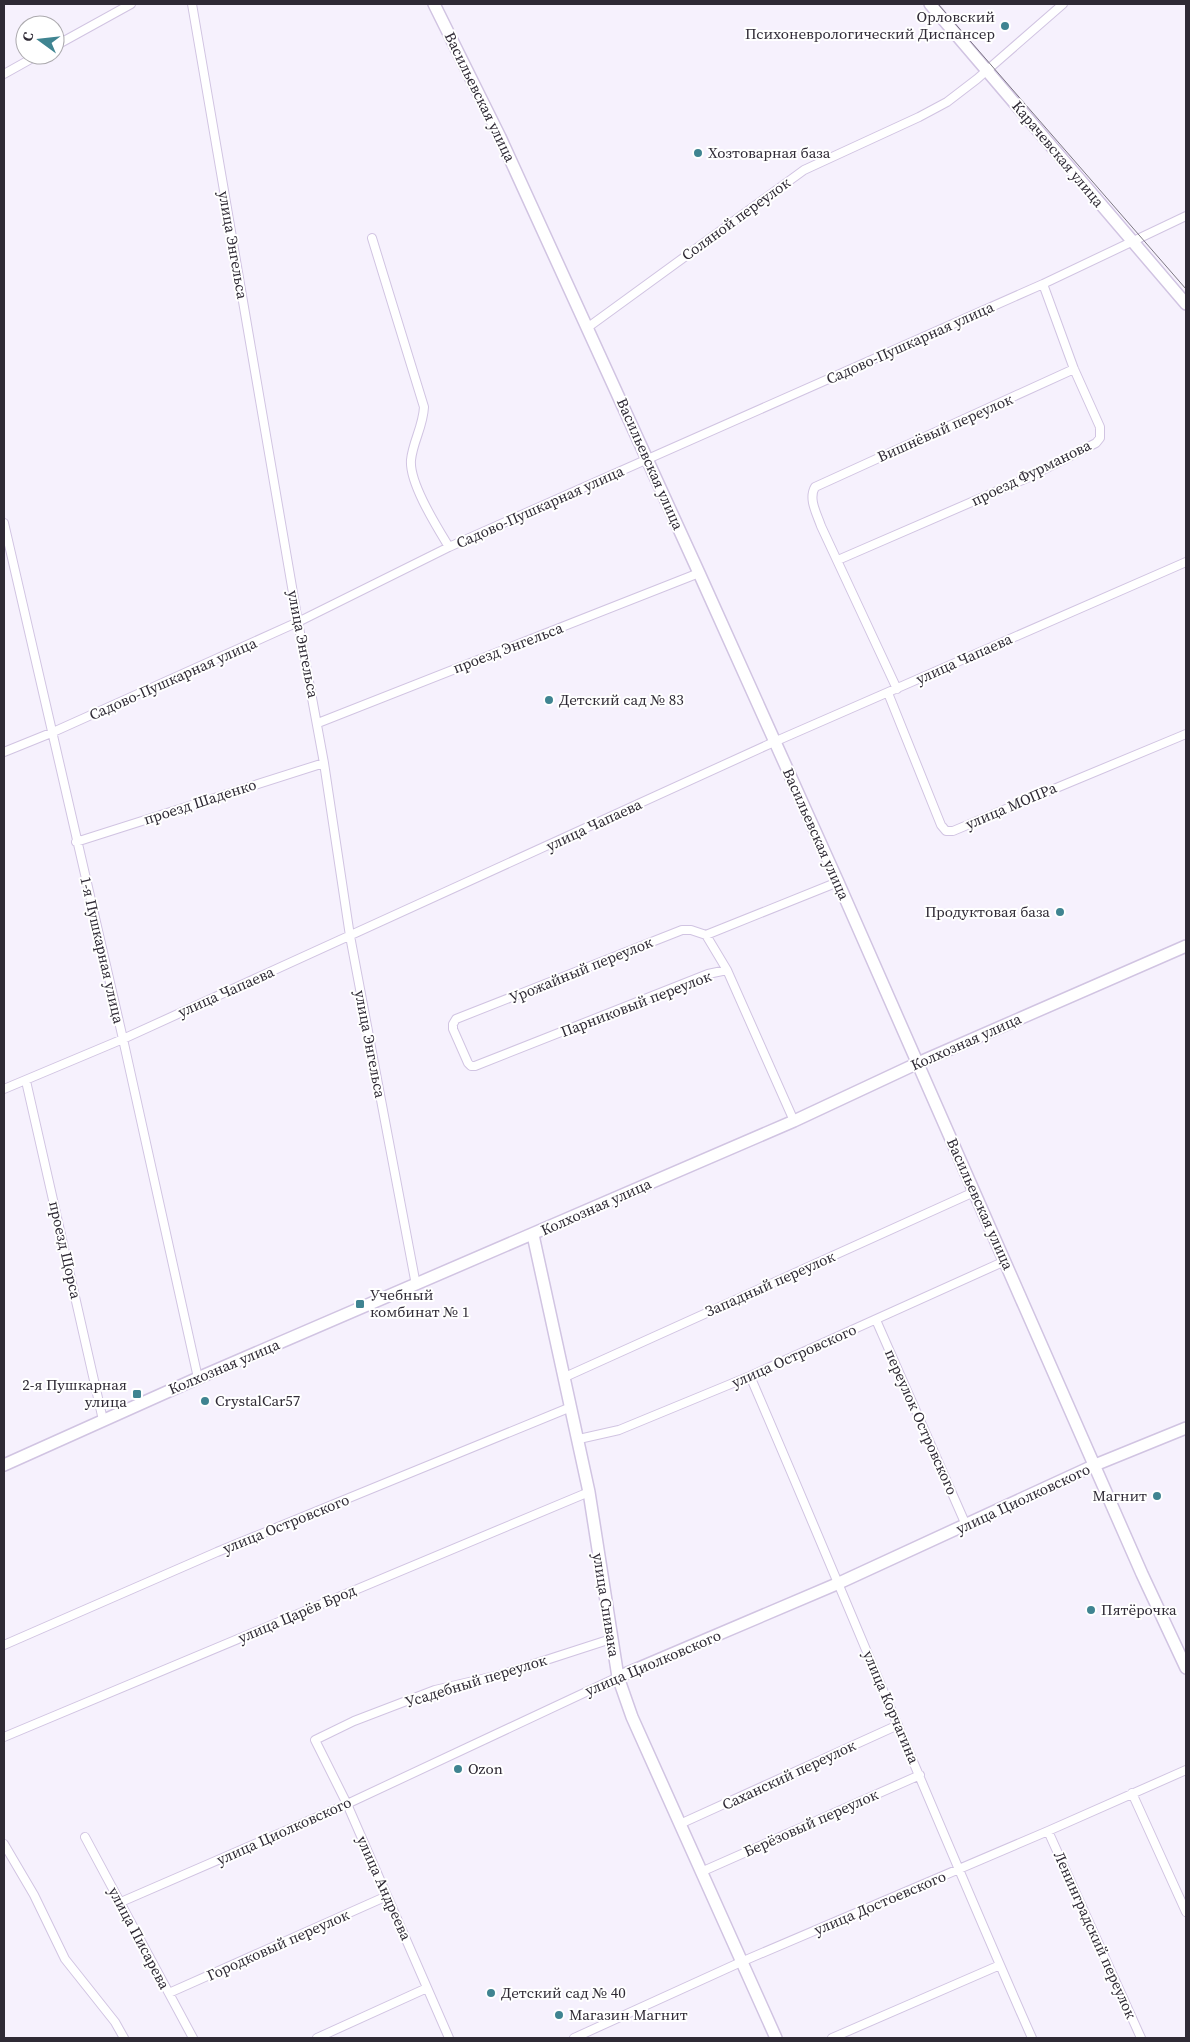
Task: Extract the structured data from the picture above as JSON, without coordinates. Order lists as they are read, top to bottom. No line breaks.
{"streets":{"main road":["Васильевская улица","Карачевская улица","Колхозная улица","улица Циолковского","улица Спивака"],"street":["Соляной переулок","улица Энгельса","Садово-Пушкарная улица","Вишнёвый переулок","проезд Фурманова","проезд Энгельса","улица Чапаева","проезд Шаденко","улица МОПРа","1-я Пушкарная улица","Урожайный переулок","Парниковый переулок","проезд Щорса","Западный переулок","улица Островского","переулок Островского","улица Царёв Брод","Усадебный переулок","улица Корчагина","Саханский переулок","Берёзовый переулок","улица Андреева","улица Достоевского","Ленинградский переулок","улица Писарева","Городковый переулок"]},"crossings":[["Васильевская улица","Соляной переулок"],["Васильевская улица","Садово-Пушкарная улица"],["Васильевская улица","проезд Энгельса"],["Васильевская улица","улица Чапаева"],["Васильевская улица","Колхозная улица"],["Васильевская улица","Западный переулок"],["Васильевская улица","улица Островского"],["Васильевская улица","улица Циолковского"],["Карачевская улица","Соляной переулок"],["Карачевская улица","Садово-Пушкарная улица"],["улица Энгельса","Садово-Пушкарная улица"],["улица Энгельса","проезд Энгельса"],["улица Энгельса","улица Чапаева"],["улица Энгельса","проезд Шаденко"],["улица Энгельса","Колхозная улица"],["Садово-Пушкарная улица","проезд Фурманова"],["Садово-Пушкарная улица","1-я Пушкарная улица"],["Вишнёвый переулок","проезд Фурманова"],["улица Чапаева","улица МОПРа"],["улица Чапаева","1-я Пушкарная улица"],["улица Чапаева","проезд Щорса"],["проезд Шаденко","1-я Пушкарная улица"],["1-я Пушкарная улица","Колхозная улица"],["Урожайный переулок","Парниковый переулок"],["Парниковый переулок","Колхозная улица"],["Колхозная улица","проезд Щорса"],["Колхозная улица","улица Спивака"],["Западный переулок","улица Спивака"],["улица Островского","переулок Островского"],["улица Островского","улица Спивака"],["улица Островского","улица Корчагина"],["переулок Островского","улица Циолковского"],["улица Циолковского","улица Спивака"],["улица Циолковского","улица Корчагина"],["улица Циолковского","улица Андреева"],["улица Циолковского","улица Писарева"],["улица Спивака","улица Царёв Брод"],["улица Спивака","Усадебный переулок"],["улица Спивака","Саханский переулок"],["улица Спивака","Берёзовый переулок"],["улица Спивака","улица Достоевского"],["Усадебный переулок","улица Андреева"],["улица Корчагина","Саханский переулок"],["улица Корчагина","Берёзовый переулок"],["улица Корчагина","улица Достоевского"],["улица Андреева","Городковый переулок"],["улица Достоевского","Ленинградский переулок"],["улица Писарева","Городковый переулок"]],"places":{"other":["Орловский Психоневрологический Диспансер","Хозтоварная база","Детский сад № 83","Продуктовая база","CrystalCar57","Магнит","Пятёрочка","Ozon","Детский сад № 40","Магазин Магнит"],"transit":["Учебный комбинат № 1","2-я Пушкарная улица"]},"north":"left"}
